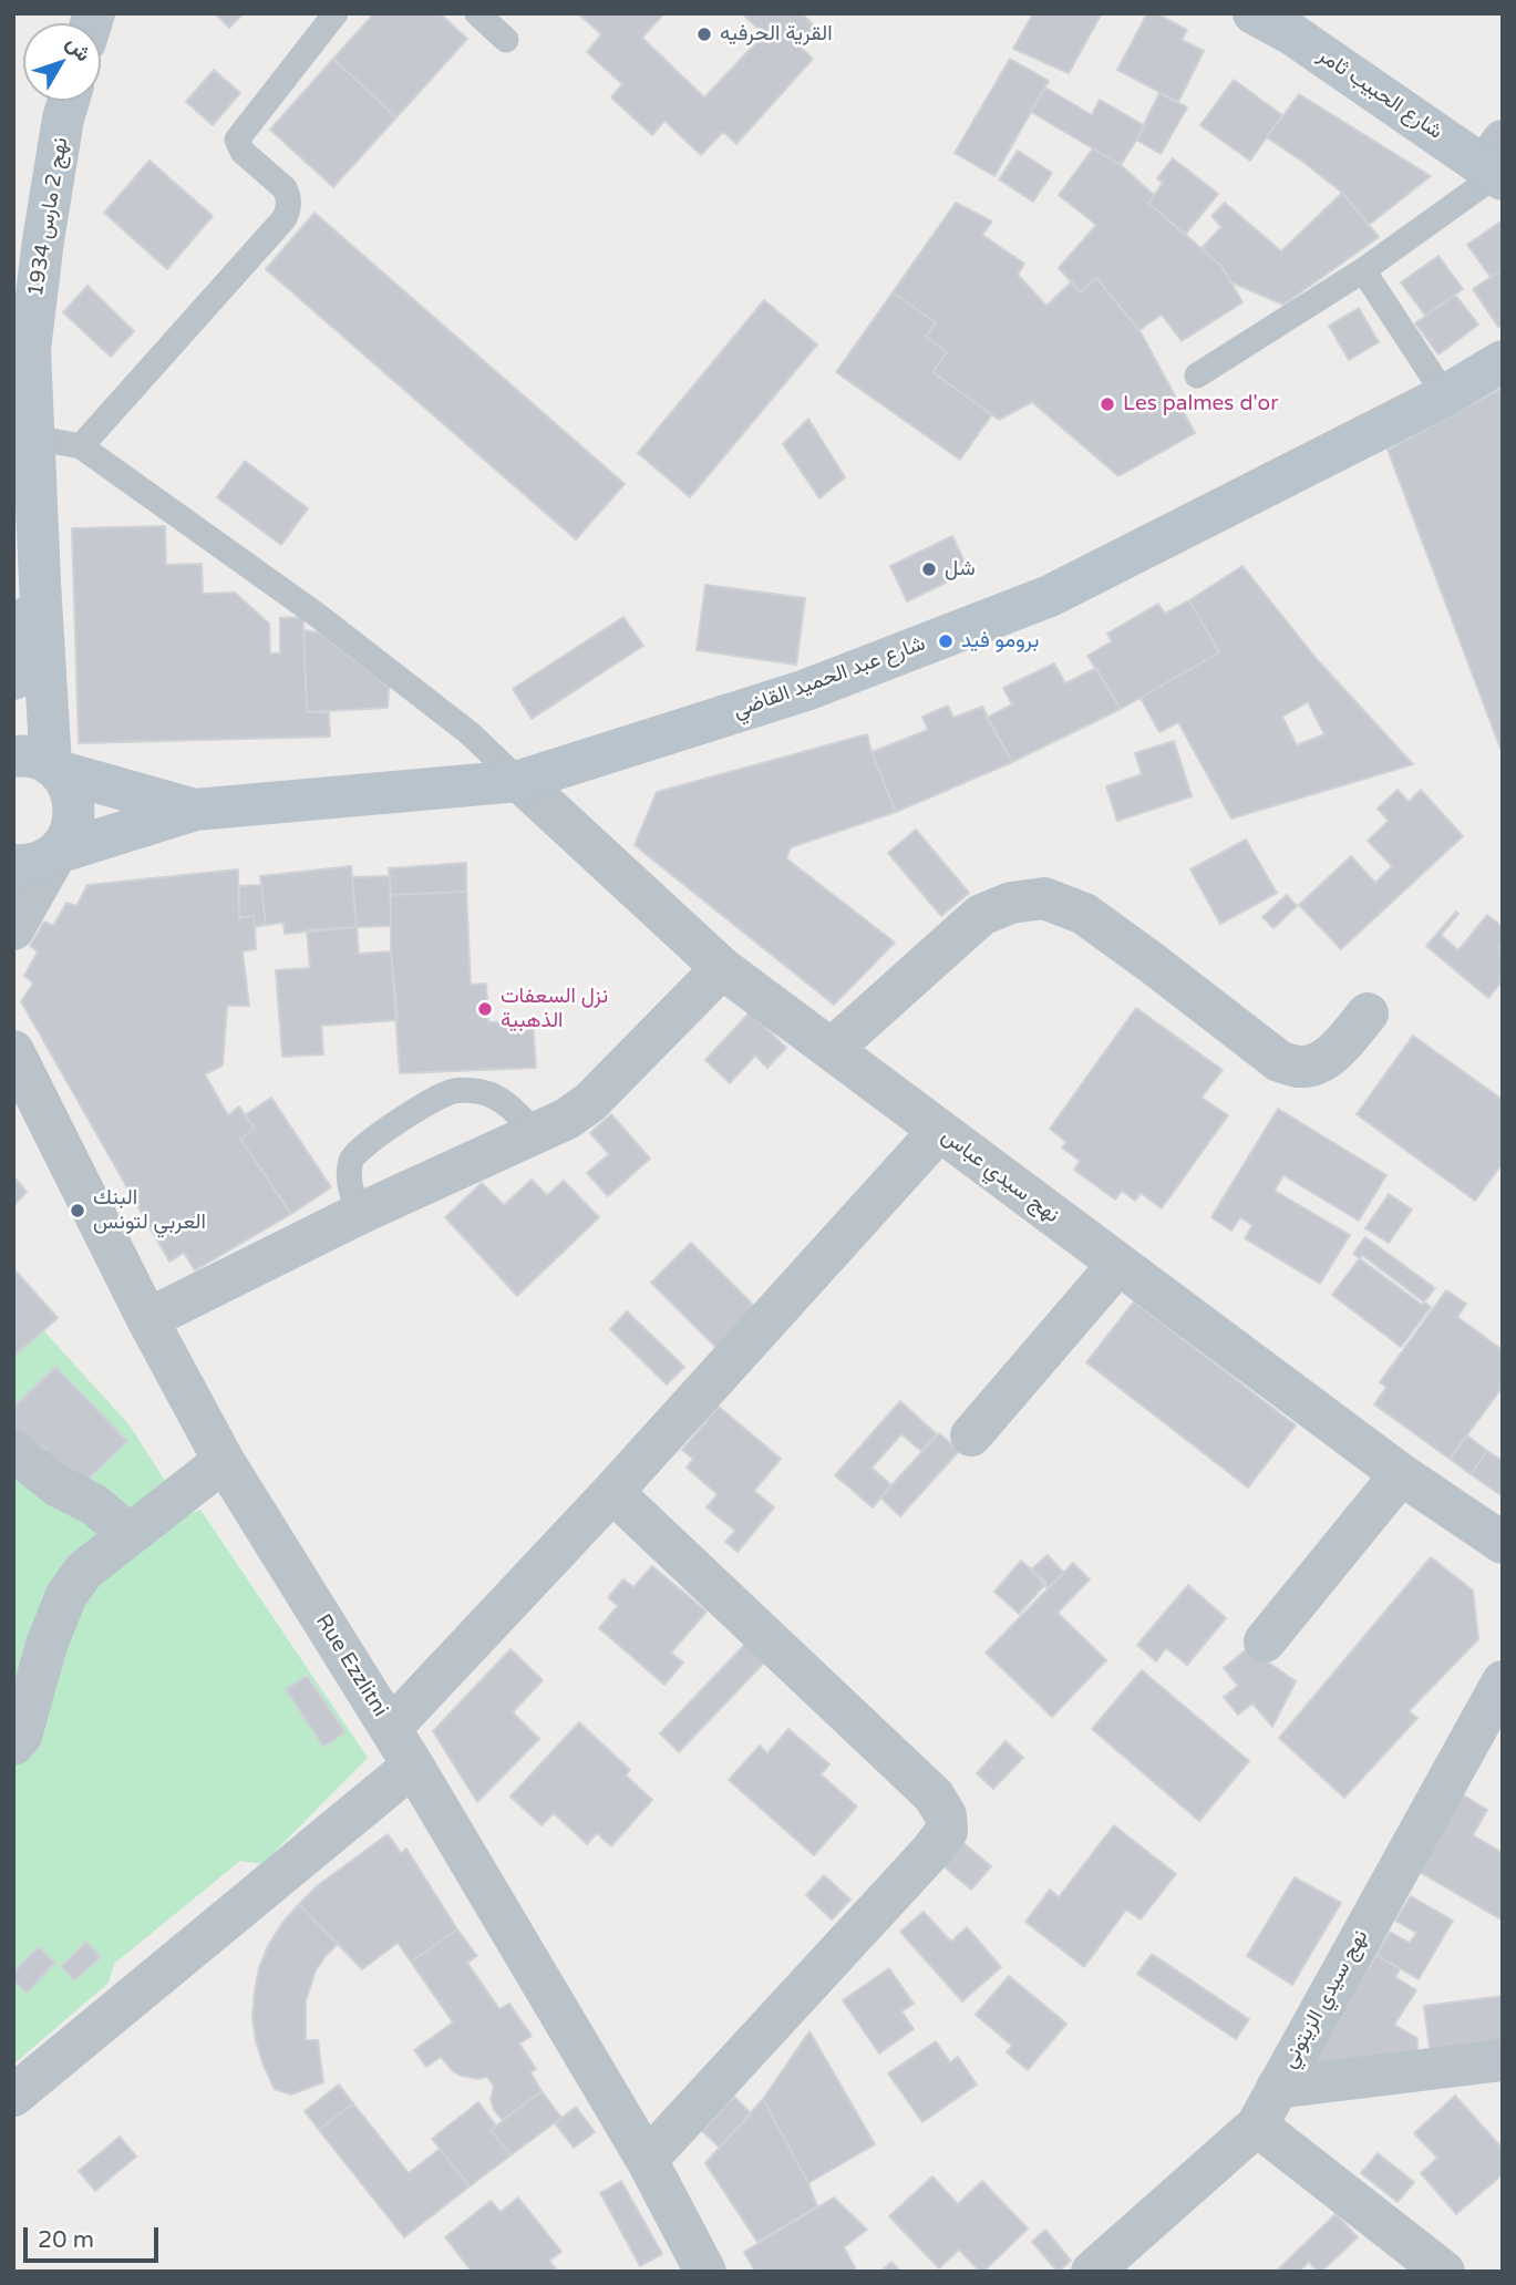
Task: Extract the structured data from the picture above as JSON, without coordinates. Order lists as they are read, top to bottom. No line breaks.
{"streets":{"street":["شارع الحبيب ثامر","نهج 2 مارس 1934","شارع عبد الحميد القاضي","نهج سيدي عباس","Rue Ezzlitni","نهج سيدي الزيتوني"]},"crossings":[["نهج 2 مارس 1934","شارع عبد الحميد القاضي"],["شارع عبد الحميد القاضي","نهج سيدي عباس"]],"places":["القرية الحرفيه","Les palmes d'or","شل","برومو فيد","نزل السعفات الذهبية","البنك العربي لتونس"],"scale_bar":"20 m","north":"top right"}
